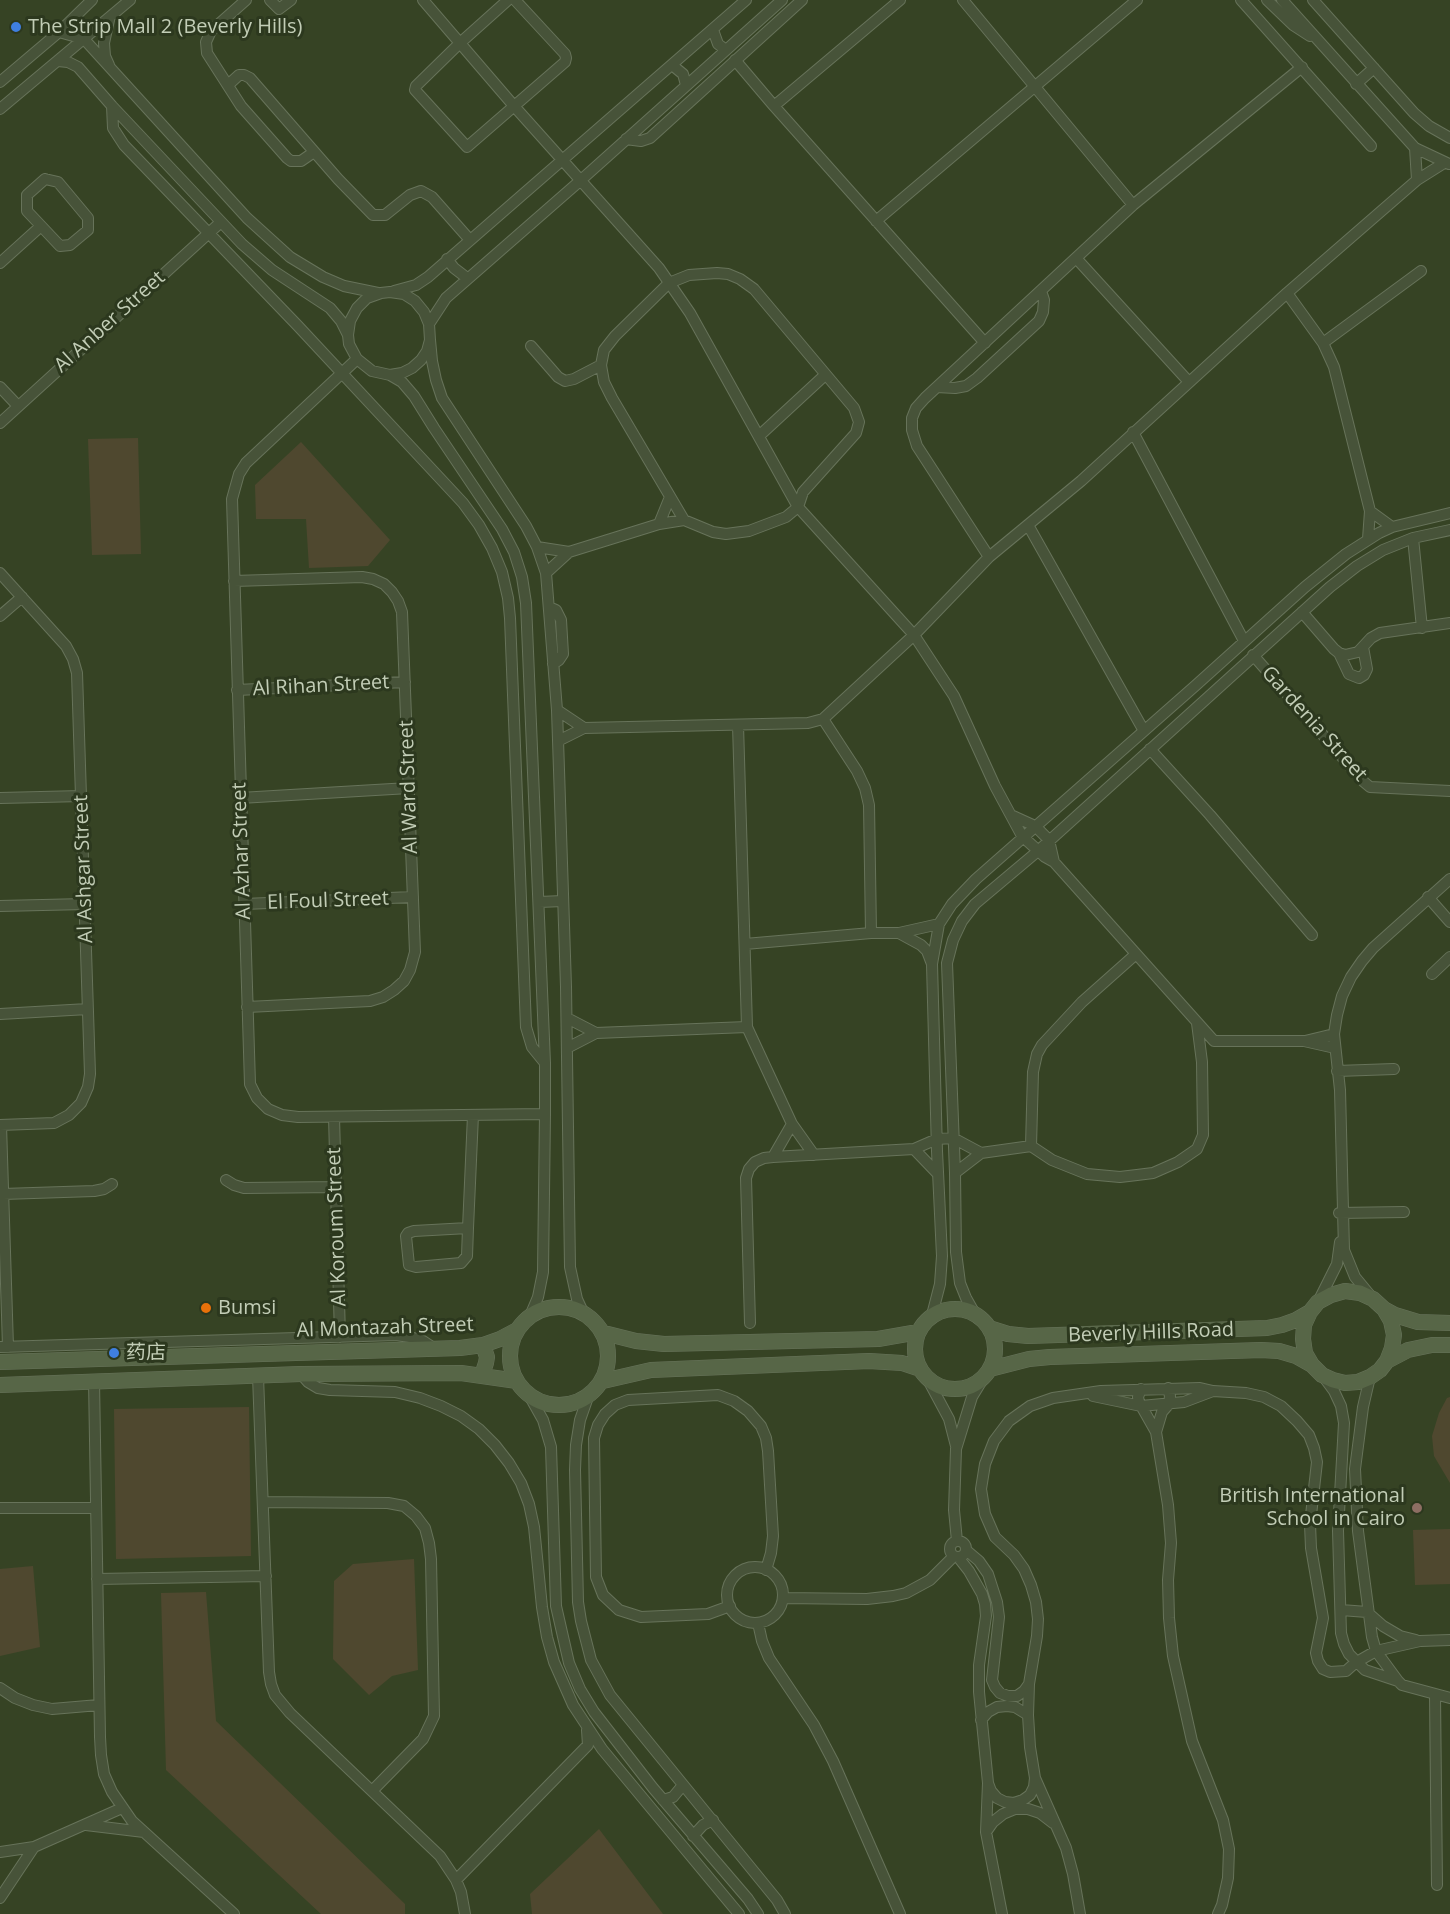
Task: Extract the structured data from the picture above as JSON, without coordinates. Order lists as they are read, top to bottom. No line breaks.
{"streets":{"street":["Al Anber Street","Al Rihan Street","Gardenia Street","Al Ward Street","Al Azhar Street","Al Ashgar Street","El Foul Street","Al Koroum Street","Al Montazah Street","Beverly Hills Road"]},"crossings":[["Al Rihan Street","Al Ward Street"],["Al Rihan Street","Al Azhar Street"],["Al Ward Street","Al Azhar Street"],["Al Ward Street","El Foul Street"],["Al Azhar Street","El Foul Street"],["Al Azhar Street","Al Koroum Street"]],"places":["The Strip Mall 2 (Beverly Hills)","Bumsi","药店","British International School in Cairo"]}
